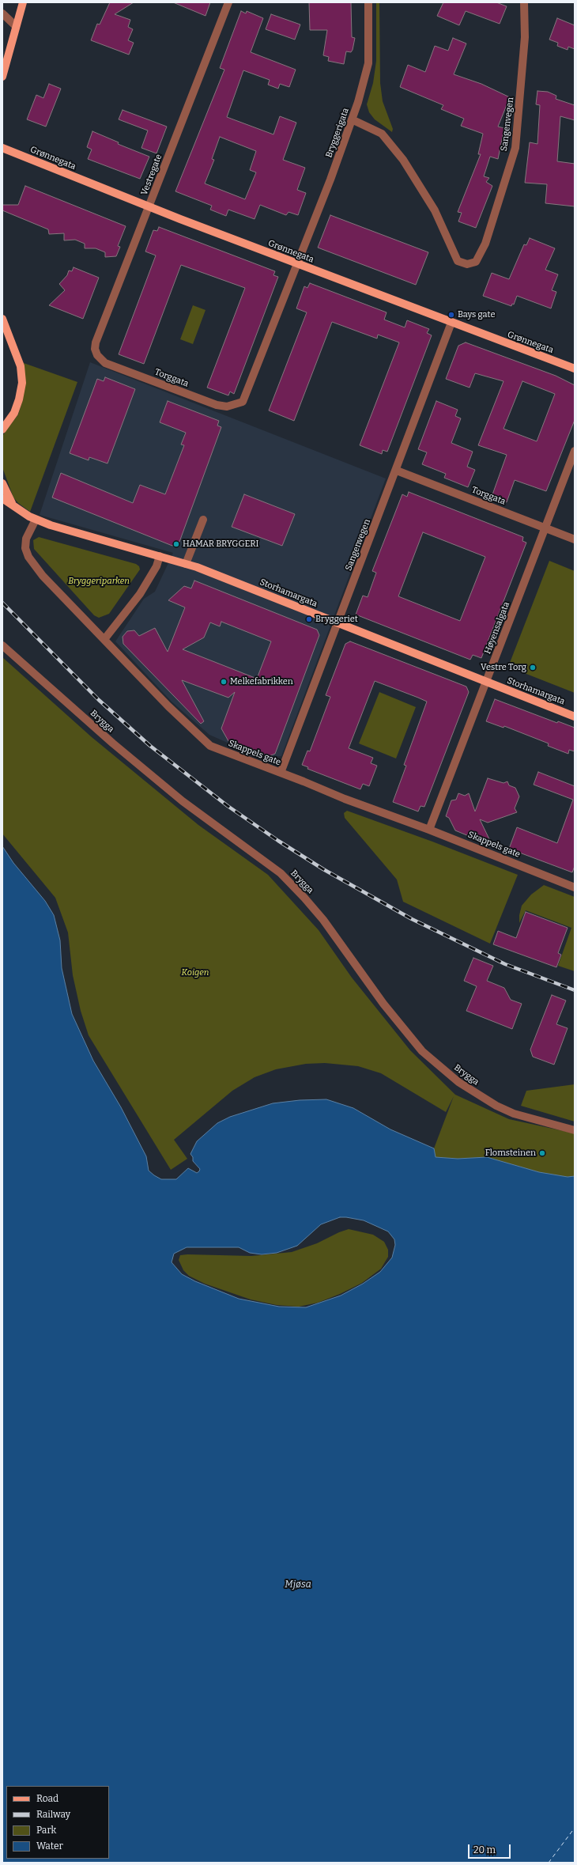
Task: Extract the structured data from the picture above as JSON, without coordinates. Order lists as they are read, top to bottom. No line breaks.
{"streets":{"main road":["Grønnegata","Storhamargata"],"street":["Sangenvegen","Bryggerigata","Vestregate","Torggata","Høyensalgata","Brygga","Skappels gate"]},"crossings":[["Sangenvegen","Bryggerigata"],["Sangenvegen","Grønnegata"],["Sangenvegen","Torggata"],["Sangenvegen","Storhamargata"],["Sangenvegen","Skappels gate"],["Bryggerigata","Grønnegata"],["Bryggerigata","Torggata"],["Grønnegata","Vestregate"],["Vestregate","Torggata"],["Torggata","Høyensalgata"],["Storhamargata","Høyensalgata"],["Storhamargata","Skappels gate"],["Høyensalgata","Skappels gate"]],"water":["Mjøsa"],"parks":["Bryggeriparken","Koigen"],"places":["Bays gate","HAMAR BRYGGERI","Bryggeriet","Vestre Torg","Melkefabrikken","Flomsteinen"],"legend":["Road","Railway","Park","Water"],"scale_bar":"20 m"}
